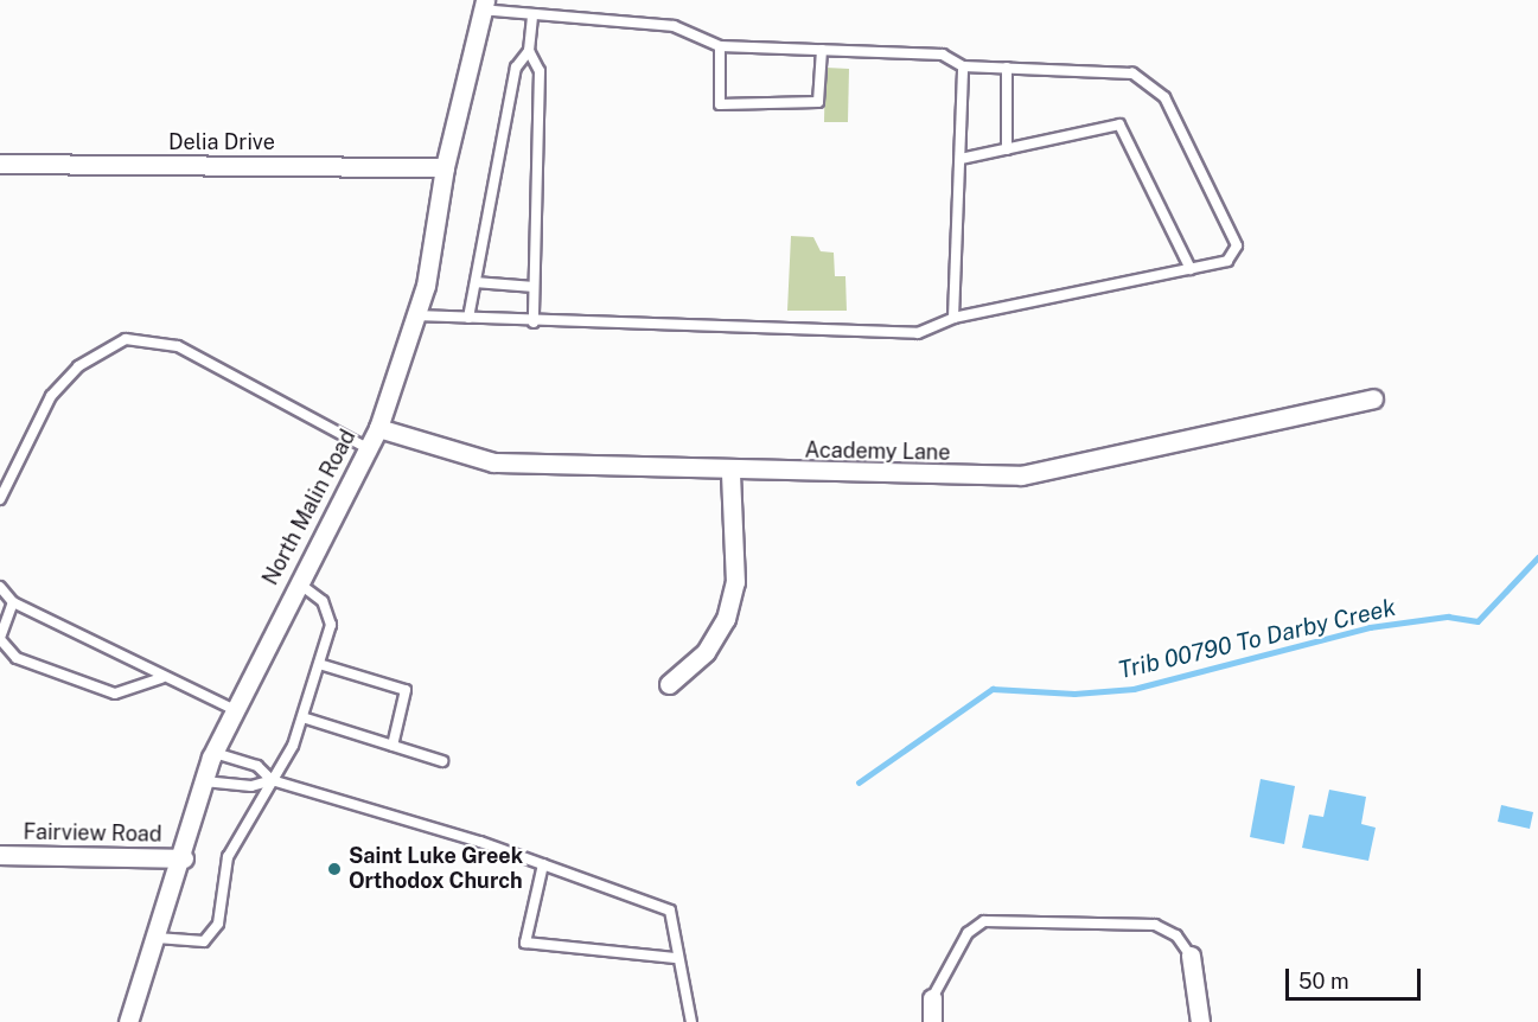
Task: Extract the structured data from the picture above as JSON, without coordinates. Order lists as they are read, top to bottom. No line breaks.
{"streets":{"street":["Delia Drive","Academy Lane","North Malin Road","Fairview Road"]},"crossings":[["Delia Drive","North Malin Road"],["Academy Lane","North Malin Road"],["North Malin Road","Fairview Road"]],"water":["Trib 00790 To Darby Creek"],"places":["Saint Luke Greek Orthodox Church"],"scale_bar":"50 m"}
